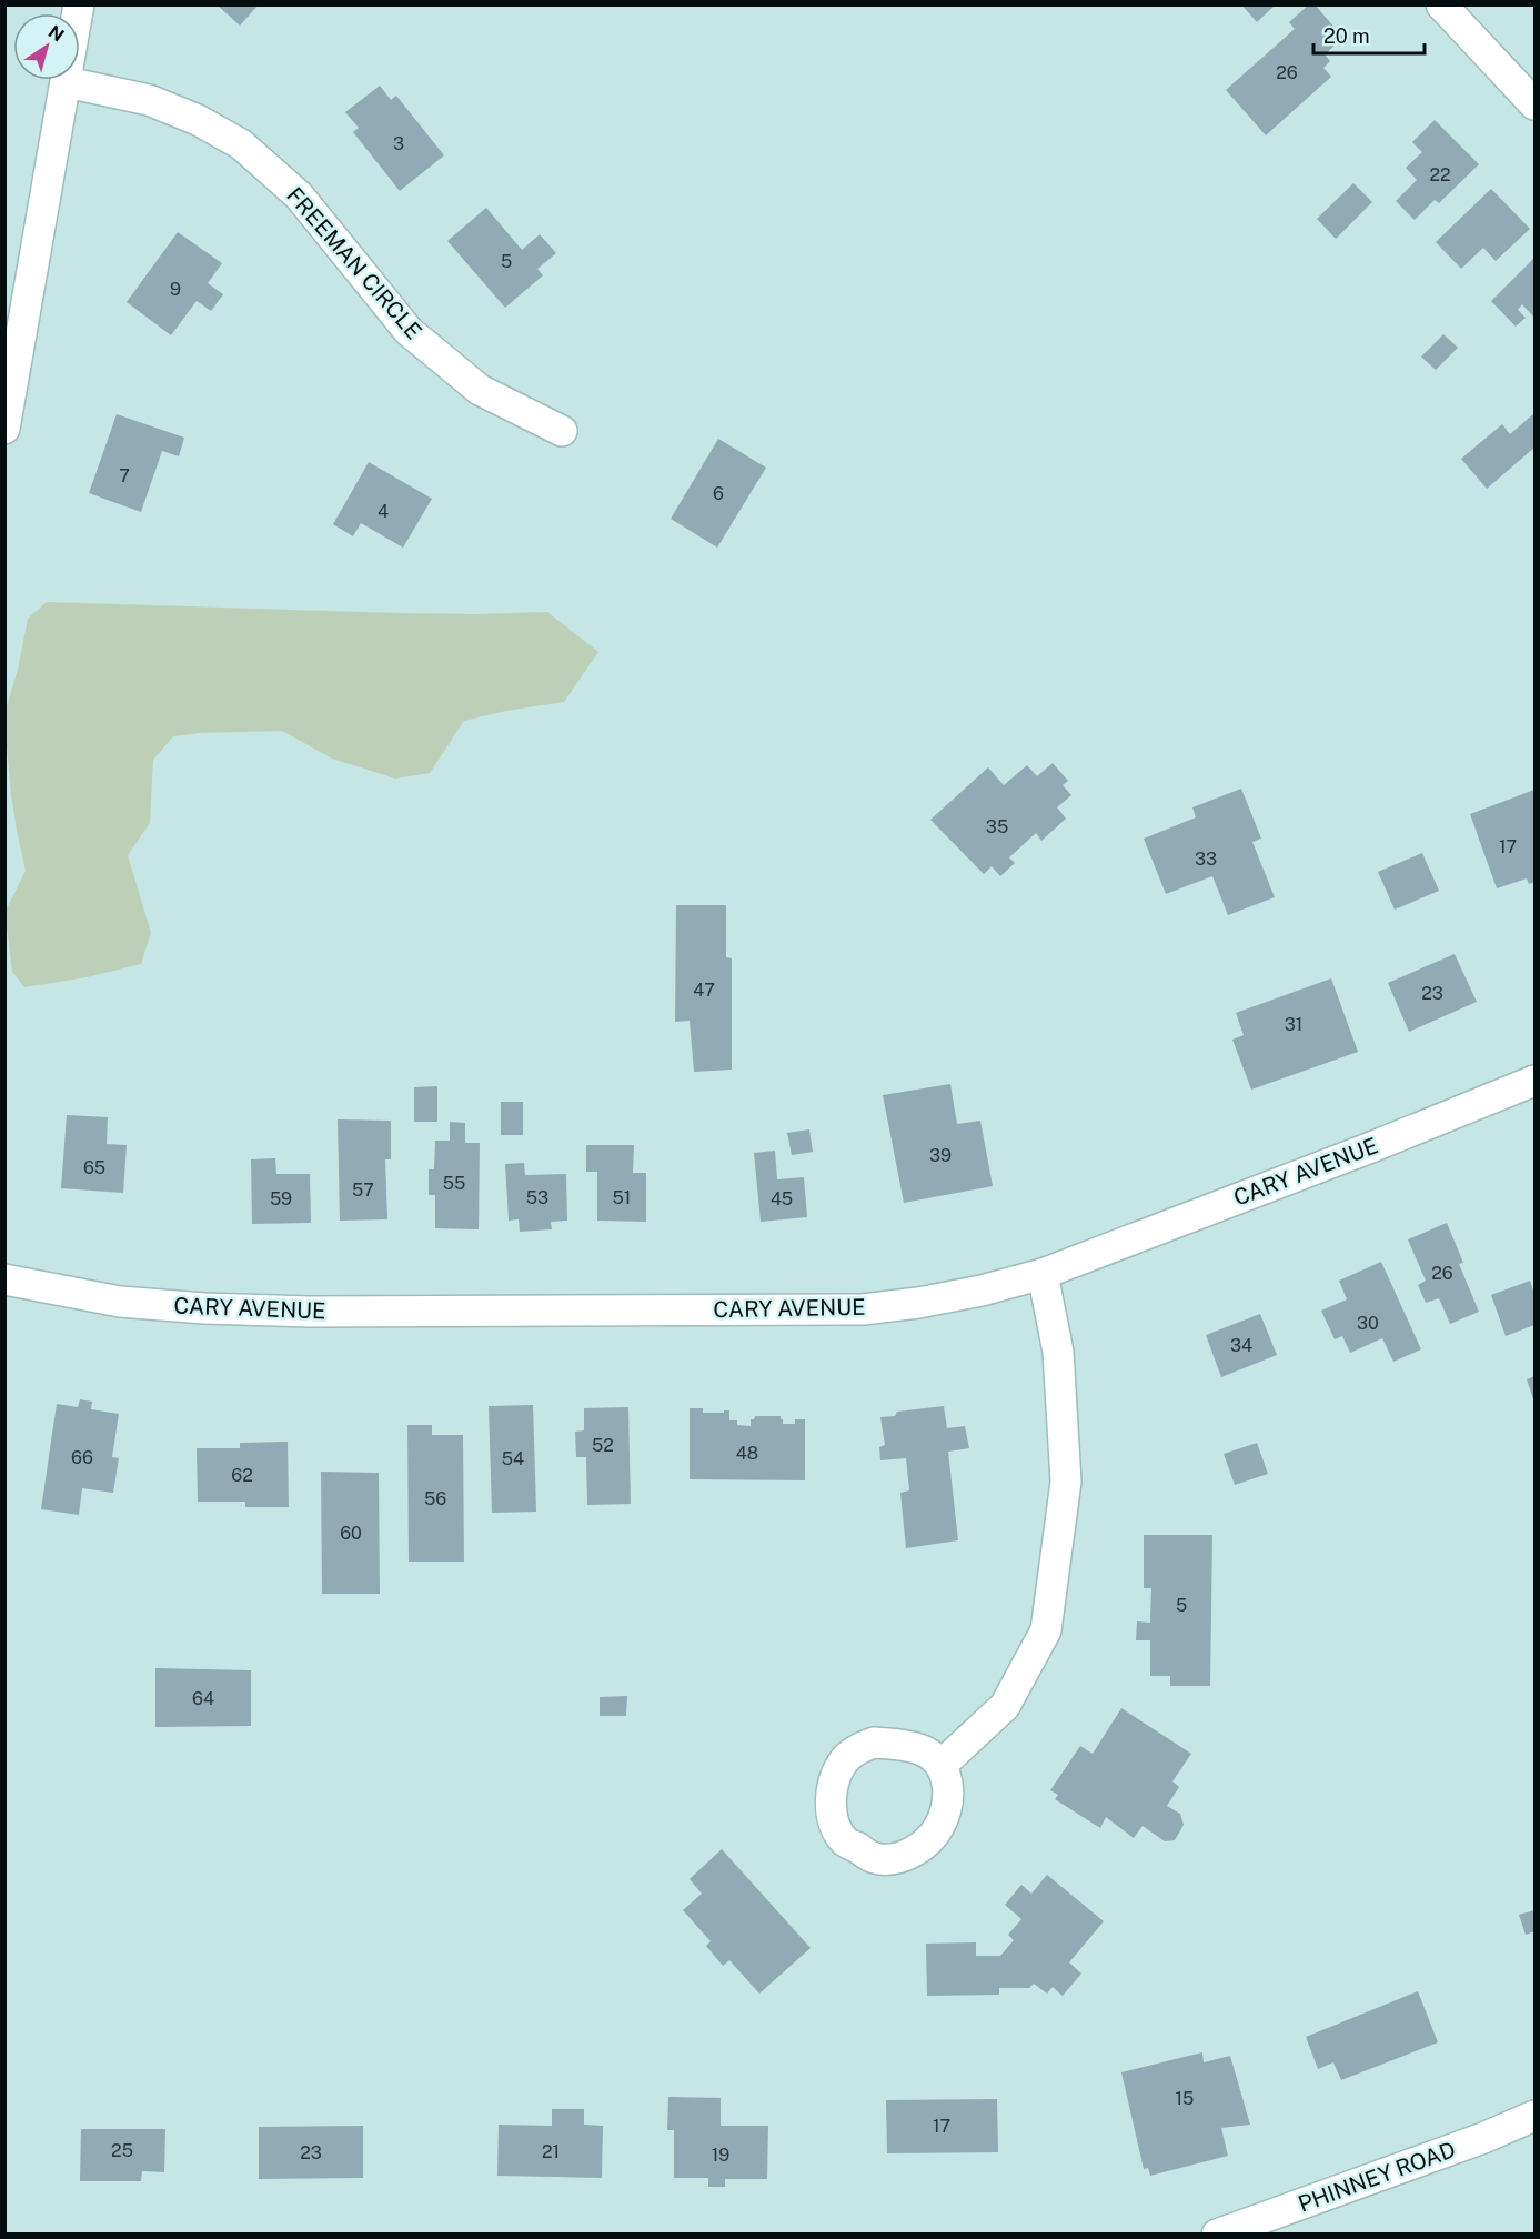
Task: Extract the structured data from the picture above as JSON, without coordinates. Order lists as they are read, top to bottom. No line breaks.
{"streets":{"street":["FREEMAN CIRCLE","CARY AVENUE","PHINNEY ROAD"]},"house_numbers":["26","3","22","5","9","7","6","4","35","17","33","47","23","31","39","65","55","57","53","51","59","45","26","30","34","52","48","66","54","62","56","60","5","64","15","17","25","21","23","19"],"scale_bar":"20 m","north":"top right"}
